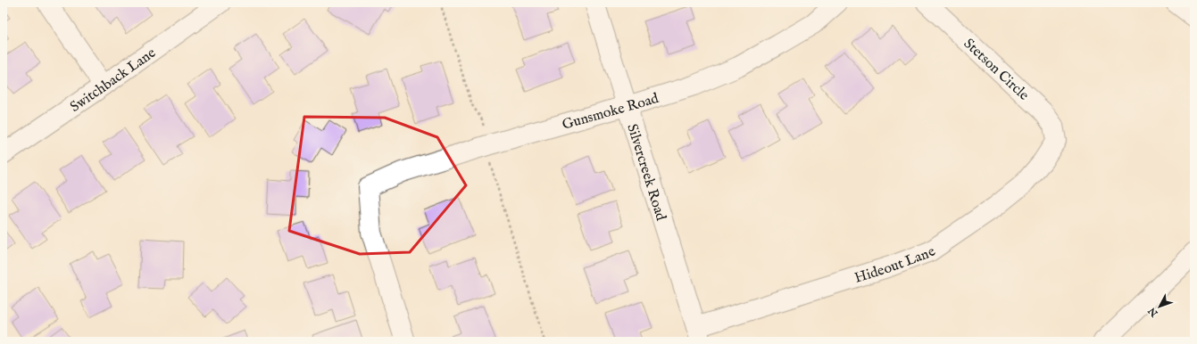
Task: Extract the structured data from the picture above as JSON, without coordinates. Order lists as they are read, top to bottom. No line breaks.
{"streets":{"street":["Stetson Circle","Switchback Lane","Gunsmoke Road","Silvercreek Road","Hideout Lane"]},"crossings":[["Stetson Circle","Hideout Lane"],["Gunsmoke Road","Silvercreek Road"],["Silvercreek Road","Hideout Lane"]],"north":"bottom left"}
